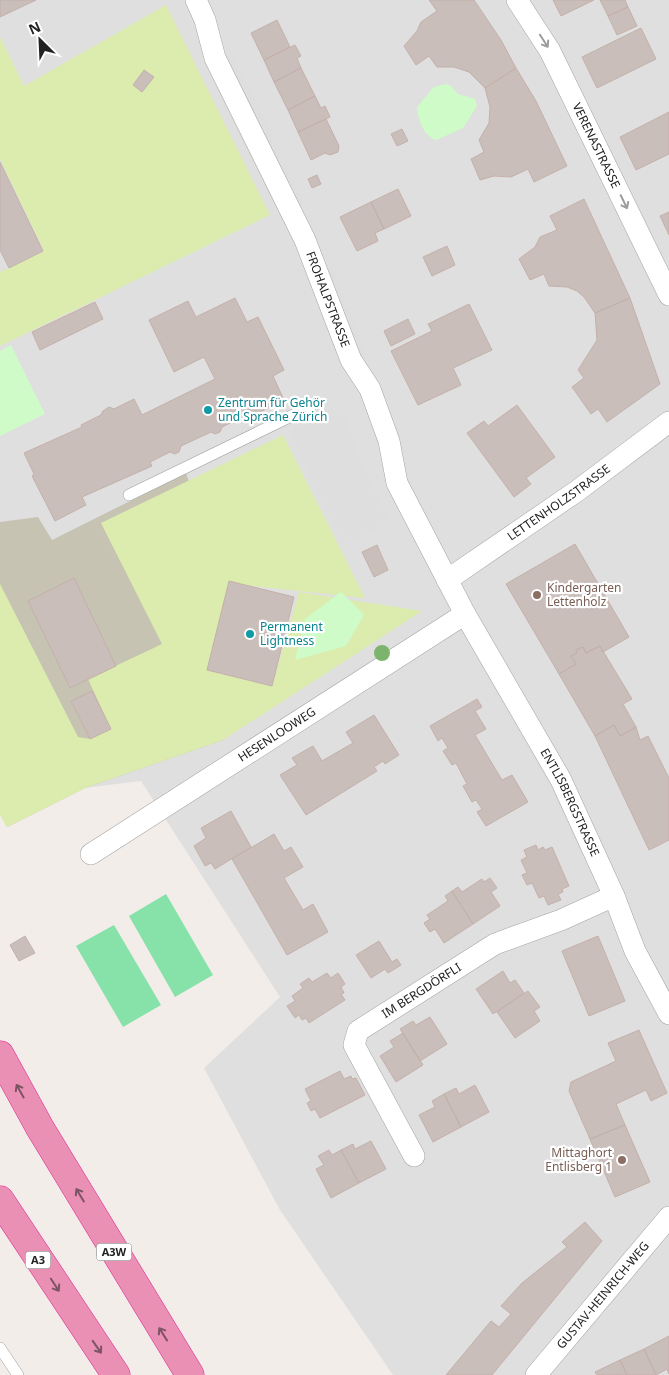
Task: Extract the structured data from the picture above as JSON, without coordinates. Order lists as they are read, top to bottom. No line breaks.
{"streets":{"highway":["A3W","A3"],"street":["VERENASTRASSE","FROHALPSTRASSE","LETTENHOLZSTRASSE","HESENLOOWEG","ENTLISBERGSTRASSE","IM BERGDÖRFLI","GUSTAV-HEINRICH-WEG"]},"crossings":[["FROHALPSTRASSE","LETTENHOLZSTRASSE"],["FROHALPSTRASSE","HESENLOOWEG"],["FROHALPSTRASSE","ENTLISBERGSTRASSE"],["LETTENHOLZSTRASSE","HESENLOOWEG"],["LETTENHOLZSTRASSE","ENTLISBERGSTRASSE"],["HESENLOOWEG","ENTLISBERGSTRASSE"],["ENTLISBERGSTRASSE","IM BERGDÖRFLI"]],"one_way":["VERENASTRASSE"],"places":["Zentrum für Gehör und Sprache Zürich","Kindergarten Lettenholz","Permanent Lightness","Mittaghort Entlisberg 1"],"north":"top left"}
